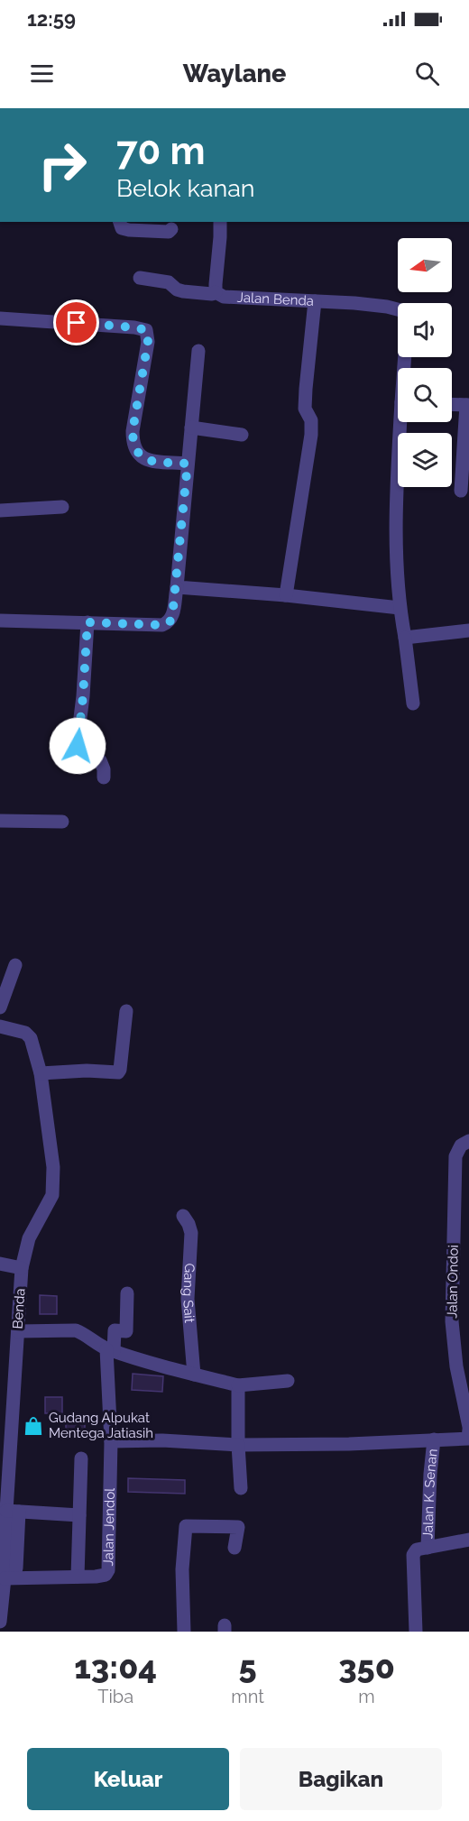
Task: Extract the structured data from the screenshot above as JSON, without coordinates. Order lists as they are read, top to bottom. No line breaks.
{"streets":{"street":["Jalan Benda","Jalan Ondoi","Gang Sait","Benda","Jalan K. Senan","Jalan Jendol"]},"crossings":[["Jalan Ondoi","Jalan K. Senan"],["Benda","Jalan Jendol"]],"places":{"shop":["Gudang Alpukat Mentega Jatiasih"]},"north":"left","page":{"status":"12:59","header":"Waylane","turn":["70 m","Belok kanan"],"eta":["13:04","Tiba","5","mnt","350","m"],"buttons":["Keluar","Bagikan"]}}
